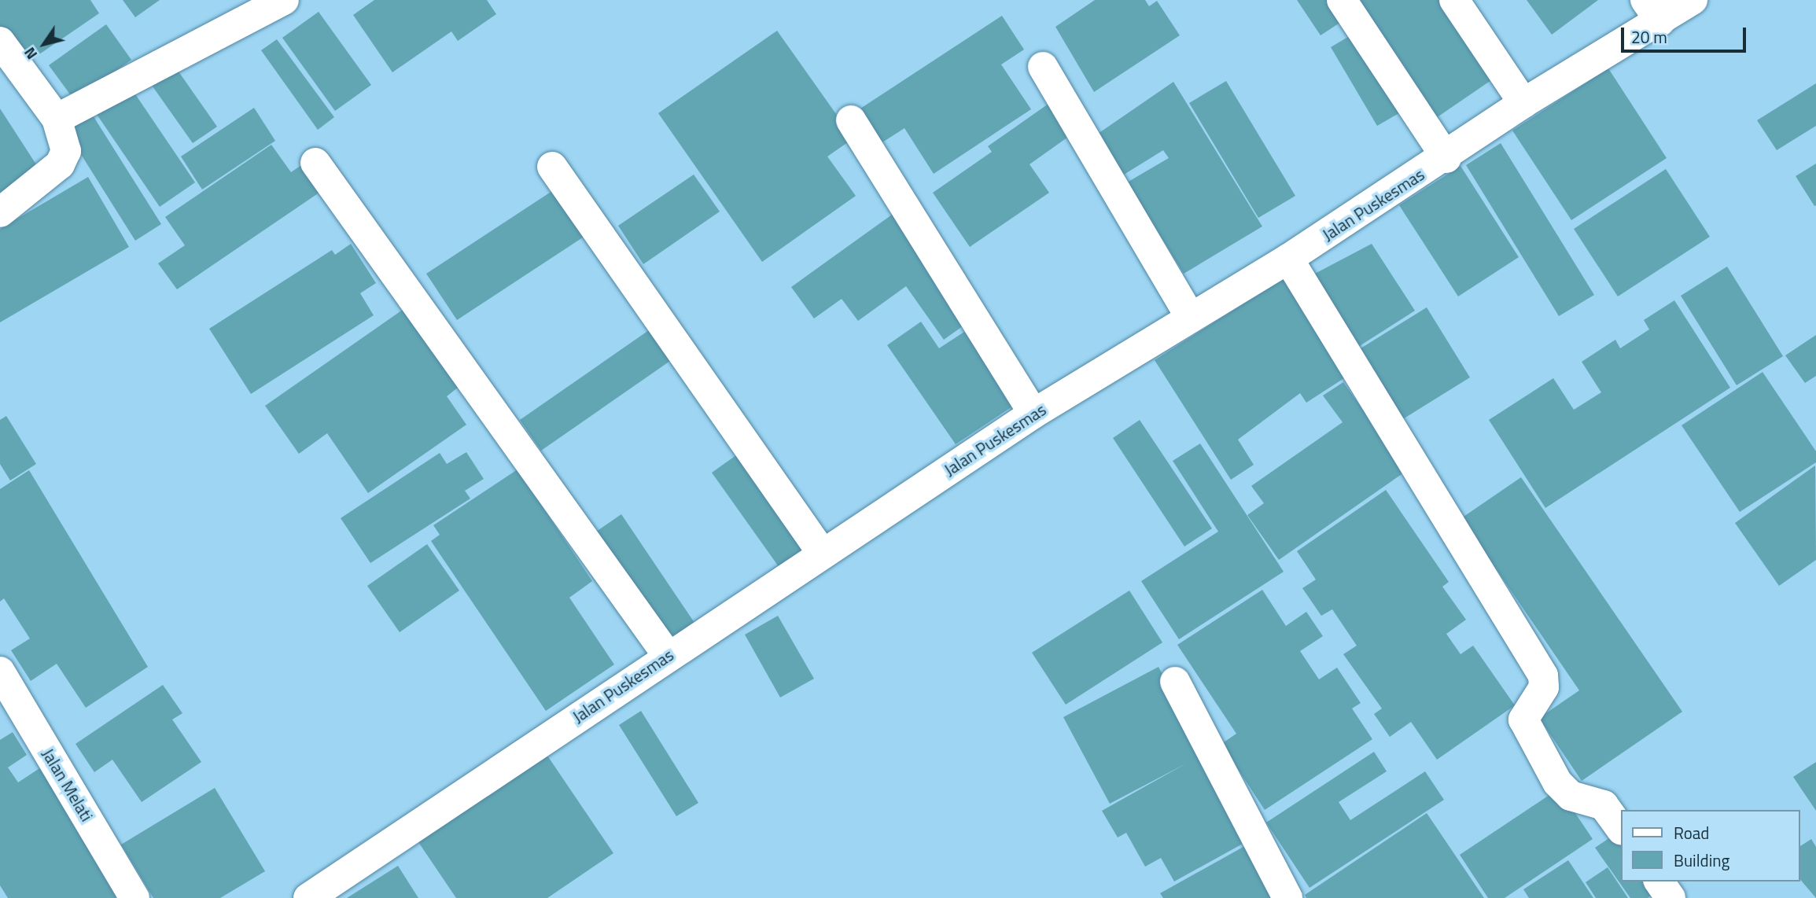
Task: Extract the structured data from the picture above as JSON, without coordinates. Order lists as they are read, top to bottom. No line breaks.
{"streets":{"street":["Jalan Puskesmas","Jalan Melati"]},"legend":["Road","Building"],"scale_bar":"20 m","north":"bottom left"}
